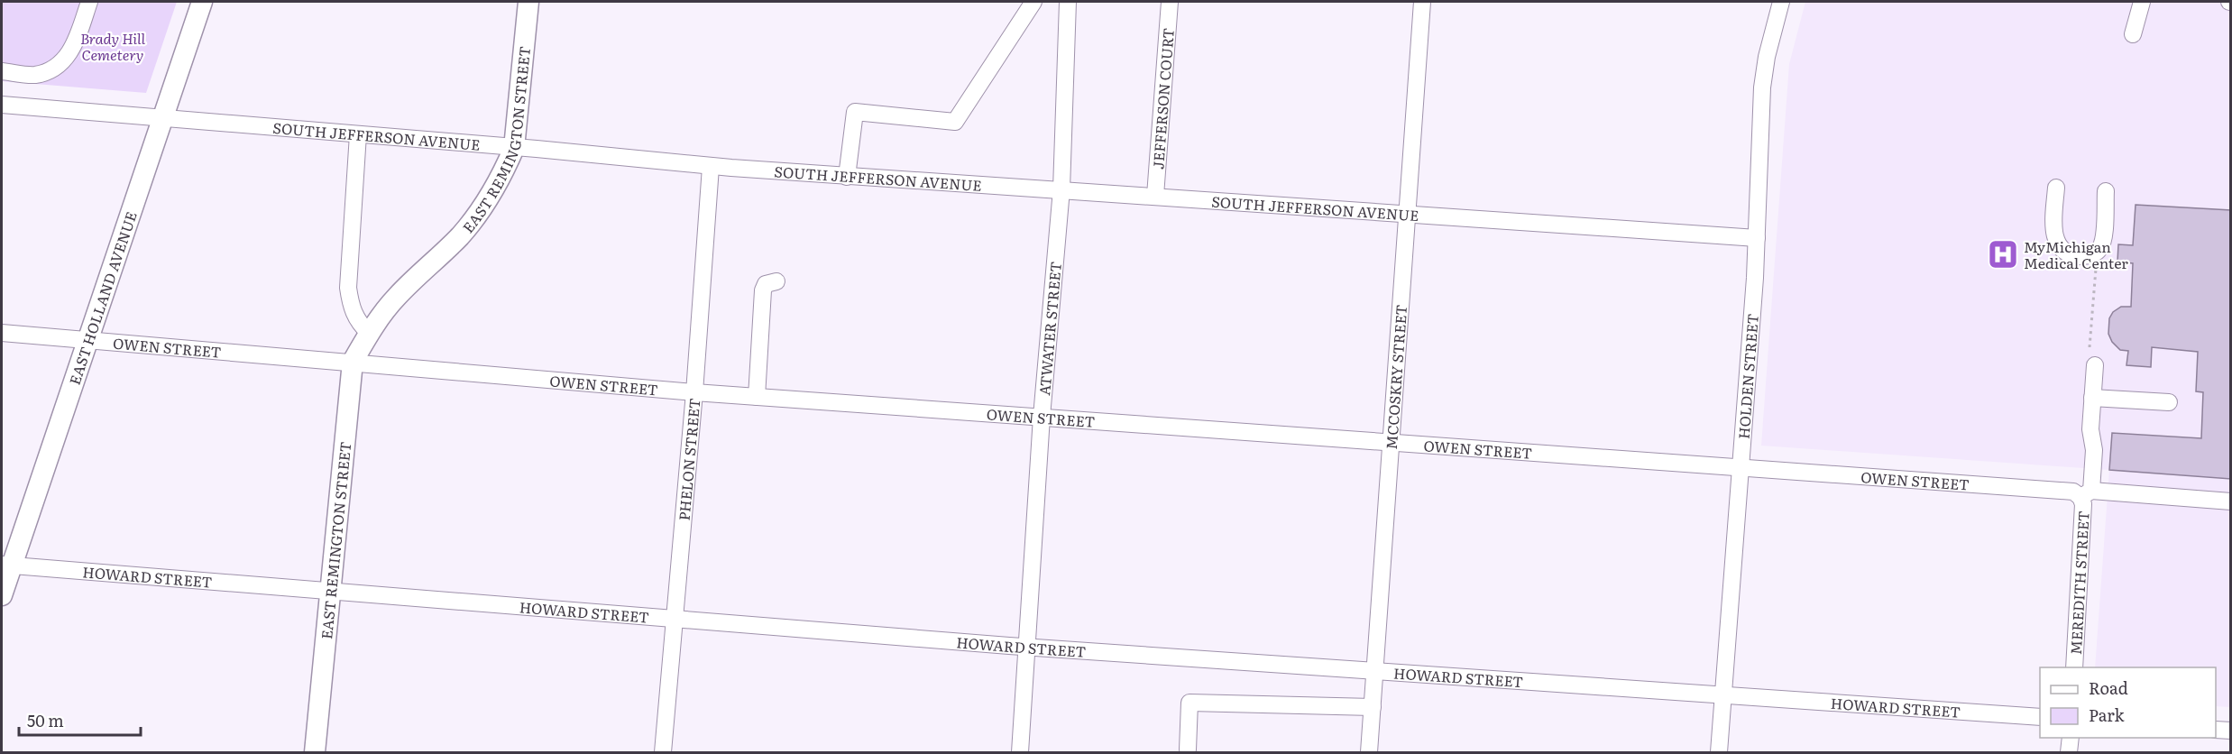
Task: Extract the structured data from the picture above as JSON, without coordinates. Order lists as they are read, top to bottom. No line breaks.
{"streets":{"main road":["EAST REMINGTON STREET","EAST HOLLAND AVENUE"],"street":["JEFFERSON COURT","SOUTH JEFFERSON AVENUE","ATWATER STREET","OWEN STREET","HOLDEN STREET","MCCOSKRY STREET","PHELON STREET","HOWARD STREET","MEREDITH STREET"]},"crossings":[["JEFFERSON COURT","SOUTH JEFFERSON AVENUE"],["SOUTH JEFFERSON AVENUE","EAST REMINGTON STREET"],["SOUTH JEFFERSON AVENUE","EAST HOLLAND AVENUE"],["SOUTH JEFFERSON AVENUE","ATWATER STREET"],["SOUTH JEFFERSON AVENUE","HOLDEN STREET"],["SOUTH JEFFERSON AVENUE","MCCOSKRY STREET"],["SOUTH JEFFERSON AVENUE","PHELON STREET"],["EAST REMINGTON STREET","OWEN STREET"],["EAST REMINGTON STREET","HOWARD STREET"],["EAST HOLLAND AVENUE","OWEN STREET"],["EAST HOLLAND AVENUE","HOWARD STREET"],["ATWATER STREET","OWEN STREET"],["ATWATER STREET","HOWARD STREET"],["OWEN STREET","HOLDEN STREET"],["OWEN STREET","MCCOSKRY STREET"],["OWEN STREET","PHELON STREET"],["OWEN STREET","MEREDITH STREET"],["HOLDEN STREET","HOWARD STREET"],["MCCOSKRY STREET","HOWARD STREET"],["PHELON STREET","HOWARD STREET"]],"parks":["Brady Hill Cemetery"],"places":{"hospital":["MyMichigan Medical Center"]},"legend":["Road","Park"],"scale_bar":"50 m"}
